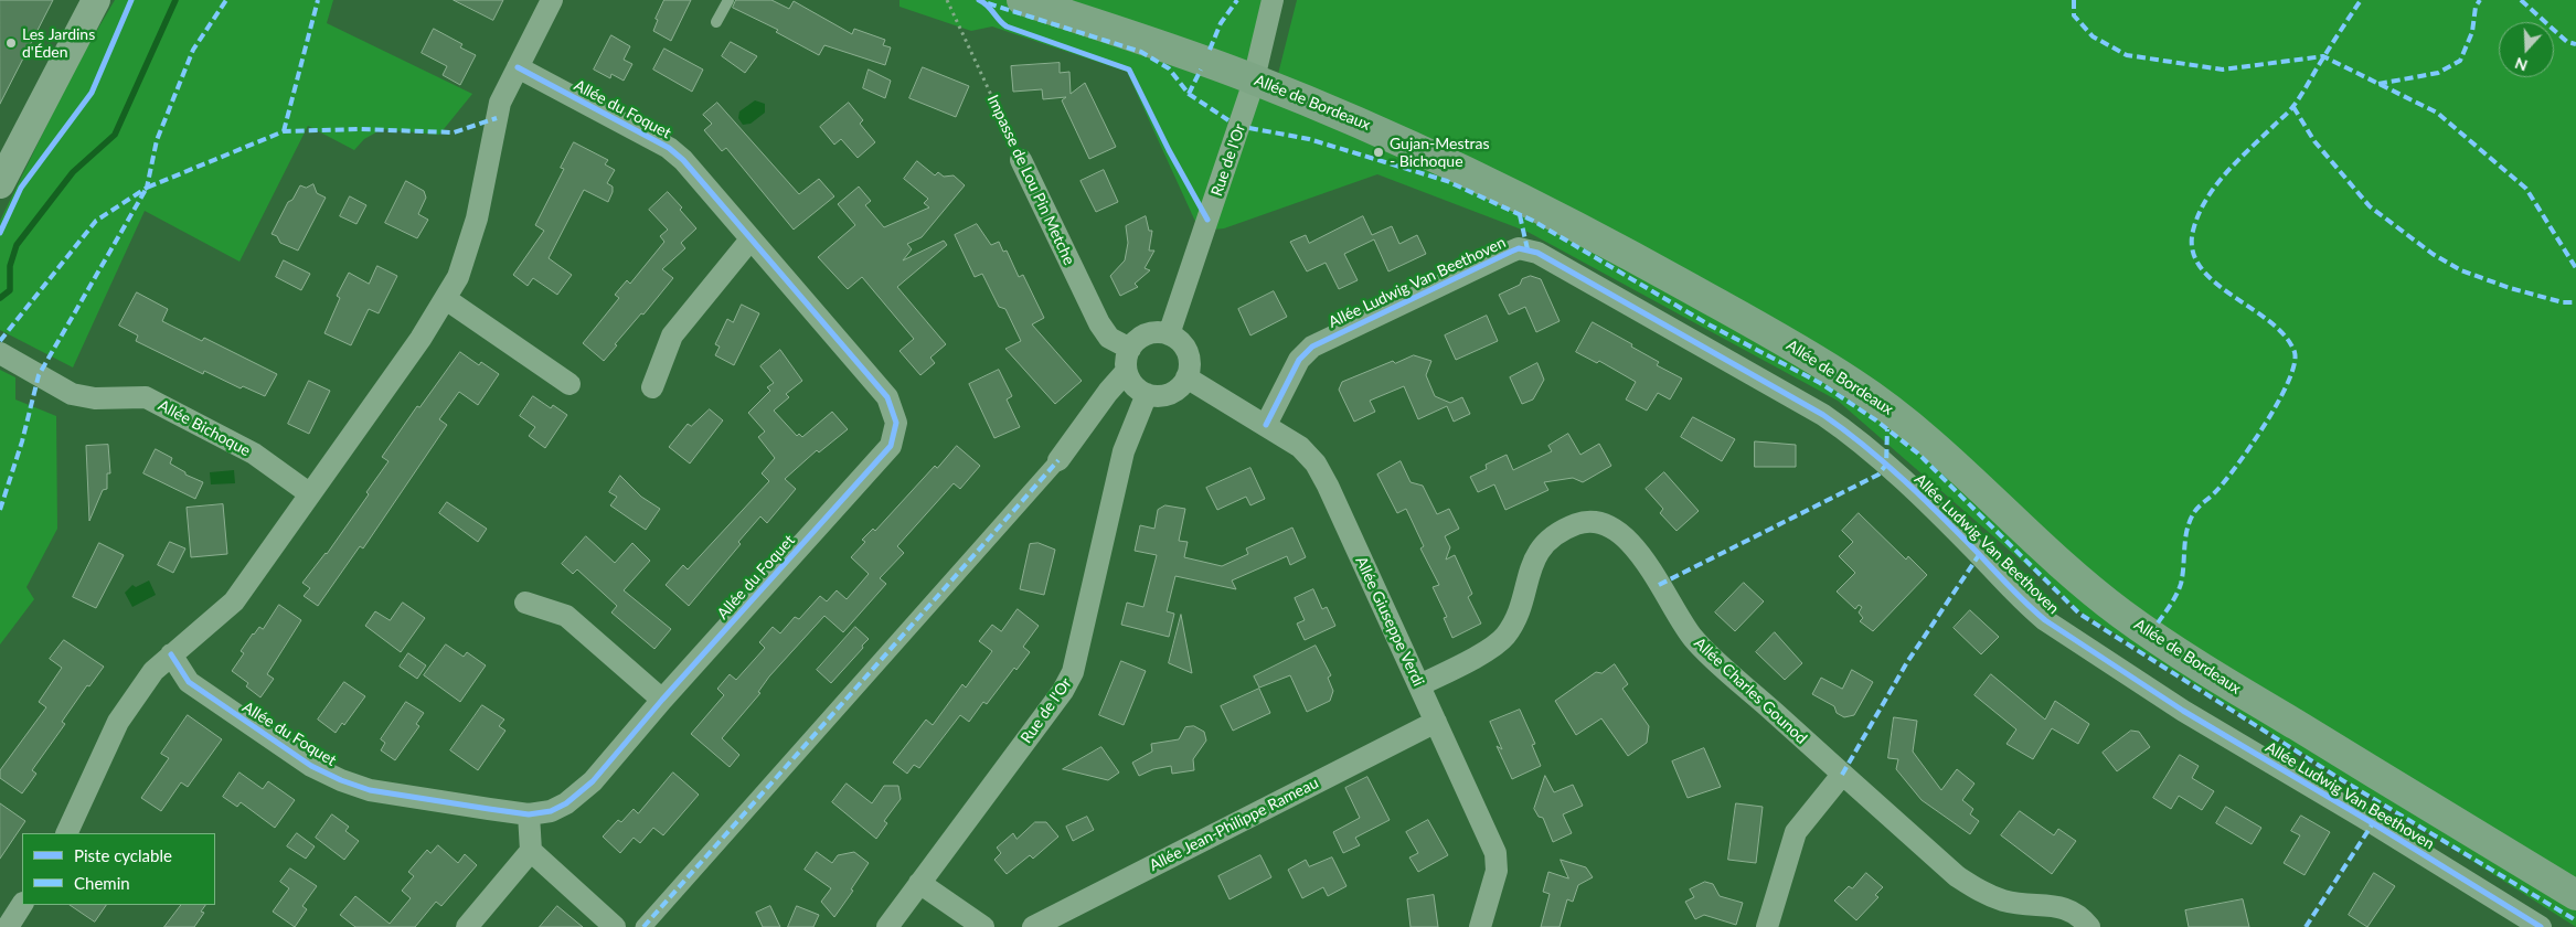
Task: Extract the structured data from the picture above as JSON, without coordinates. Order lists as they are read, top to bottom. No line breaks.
{"streets":{"main road":["Allée de Bordeaux"],"street":["Allée du Foquet","Rue de l'Or","Impasse de Lou Pin Metche","Allée Ludwig Van Beethoven","Allée Bichoque","Allée Giuseppe Verdi","Allée Charles Gounod","Allée Jean-Philippe Rameau"]},"crossings":[["Allée de Bordeaux","Rue de l'Or"],["Rue de l'Or","Impasse de Lou Pin Metche"],["Rue de l'Or","Allée Giuseppe Verdi"],["Impasse de Lou Pin Metche","Allée Giuseppe Verdi"],["Allée Ludwig Van Beethoven","Allée Giuseppe Verdi"],["Allée Giuseppe Verdi","Allée Charles Gounod"],["Allée Giuseppe Verdi","Allée Jean-Philippe Rameau"]],"places":["Les Jardins d'Éden","Gujan-Mestras - Bichoque"],"legend":["Piste cyclable","Chemin"],"north":"bottom"}
